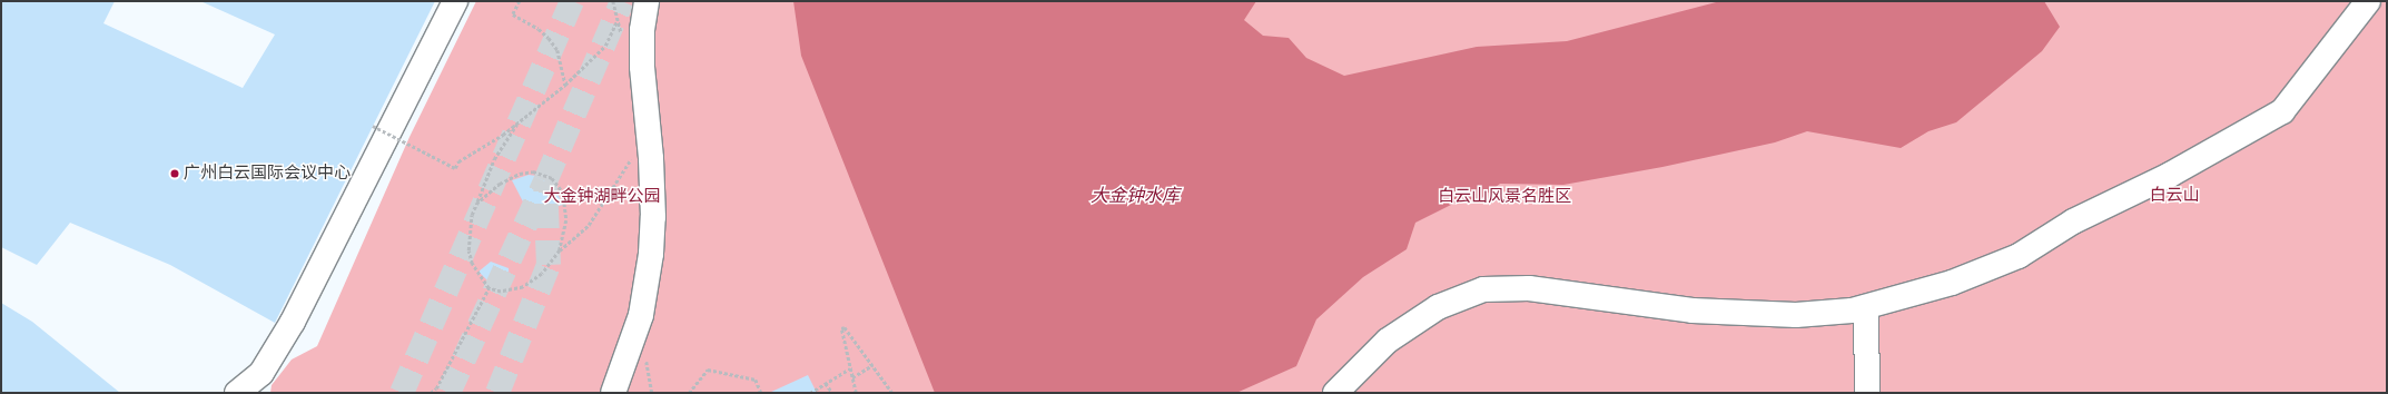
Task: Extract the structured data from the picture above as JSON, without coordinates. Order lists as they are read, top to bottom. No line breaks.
{"water":["大金钟水库"],"parks":["白云山","大金钟湖畔公园","白云山风景名胜区"],"places":["广州白云国际会议中心"]}
